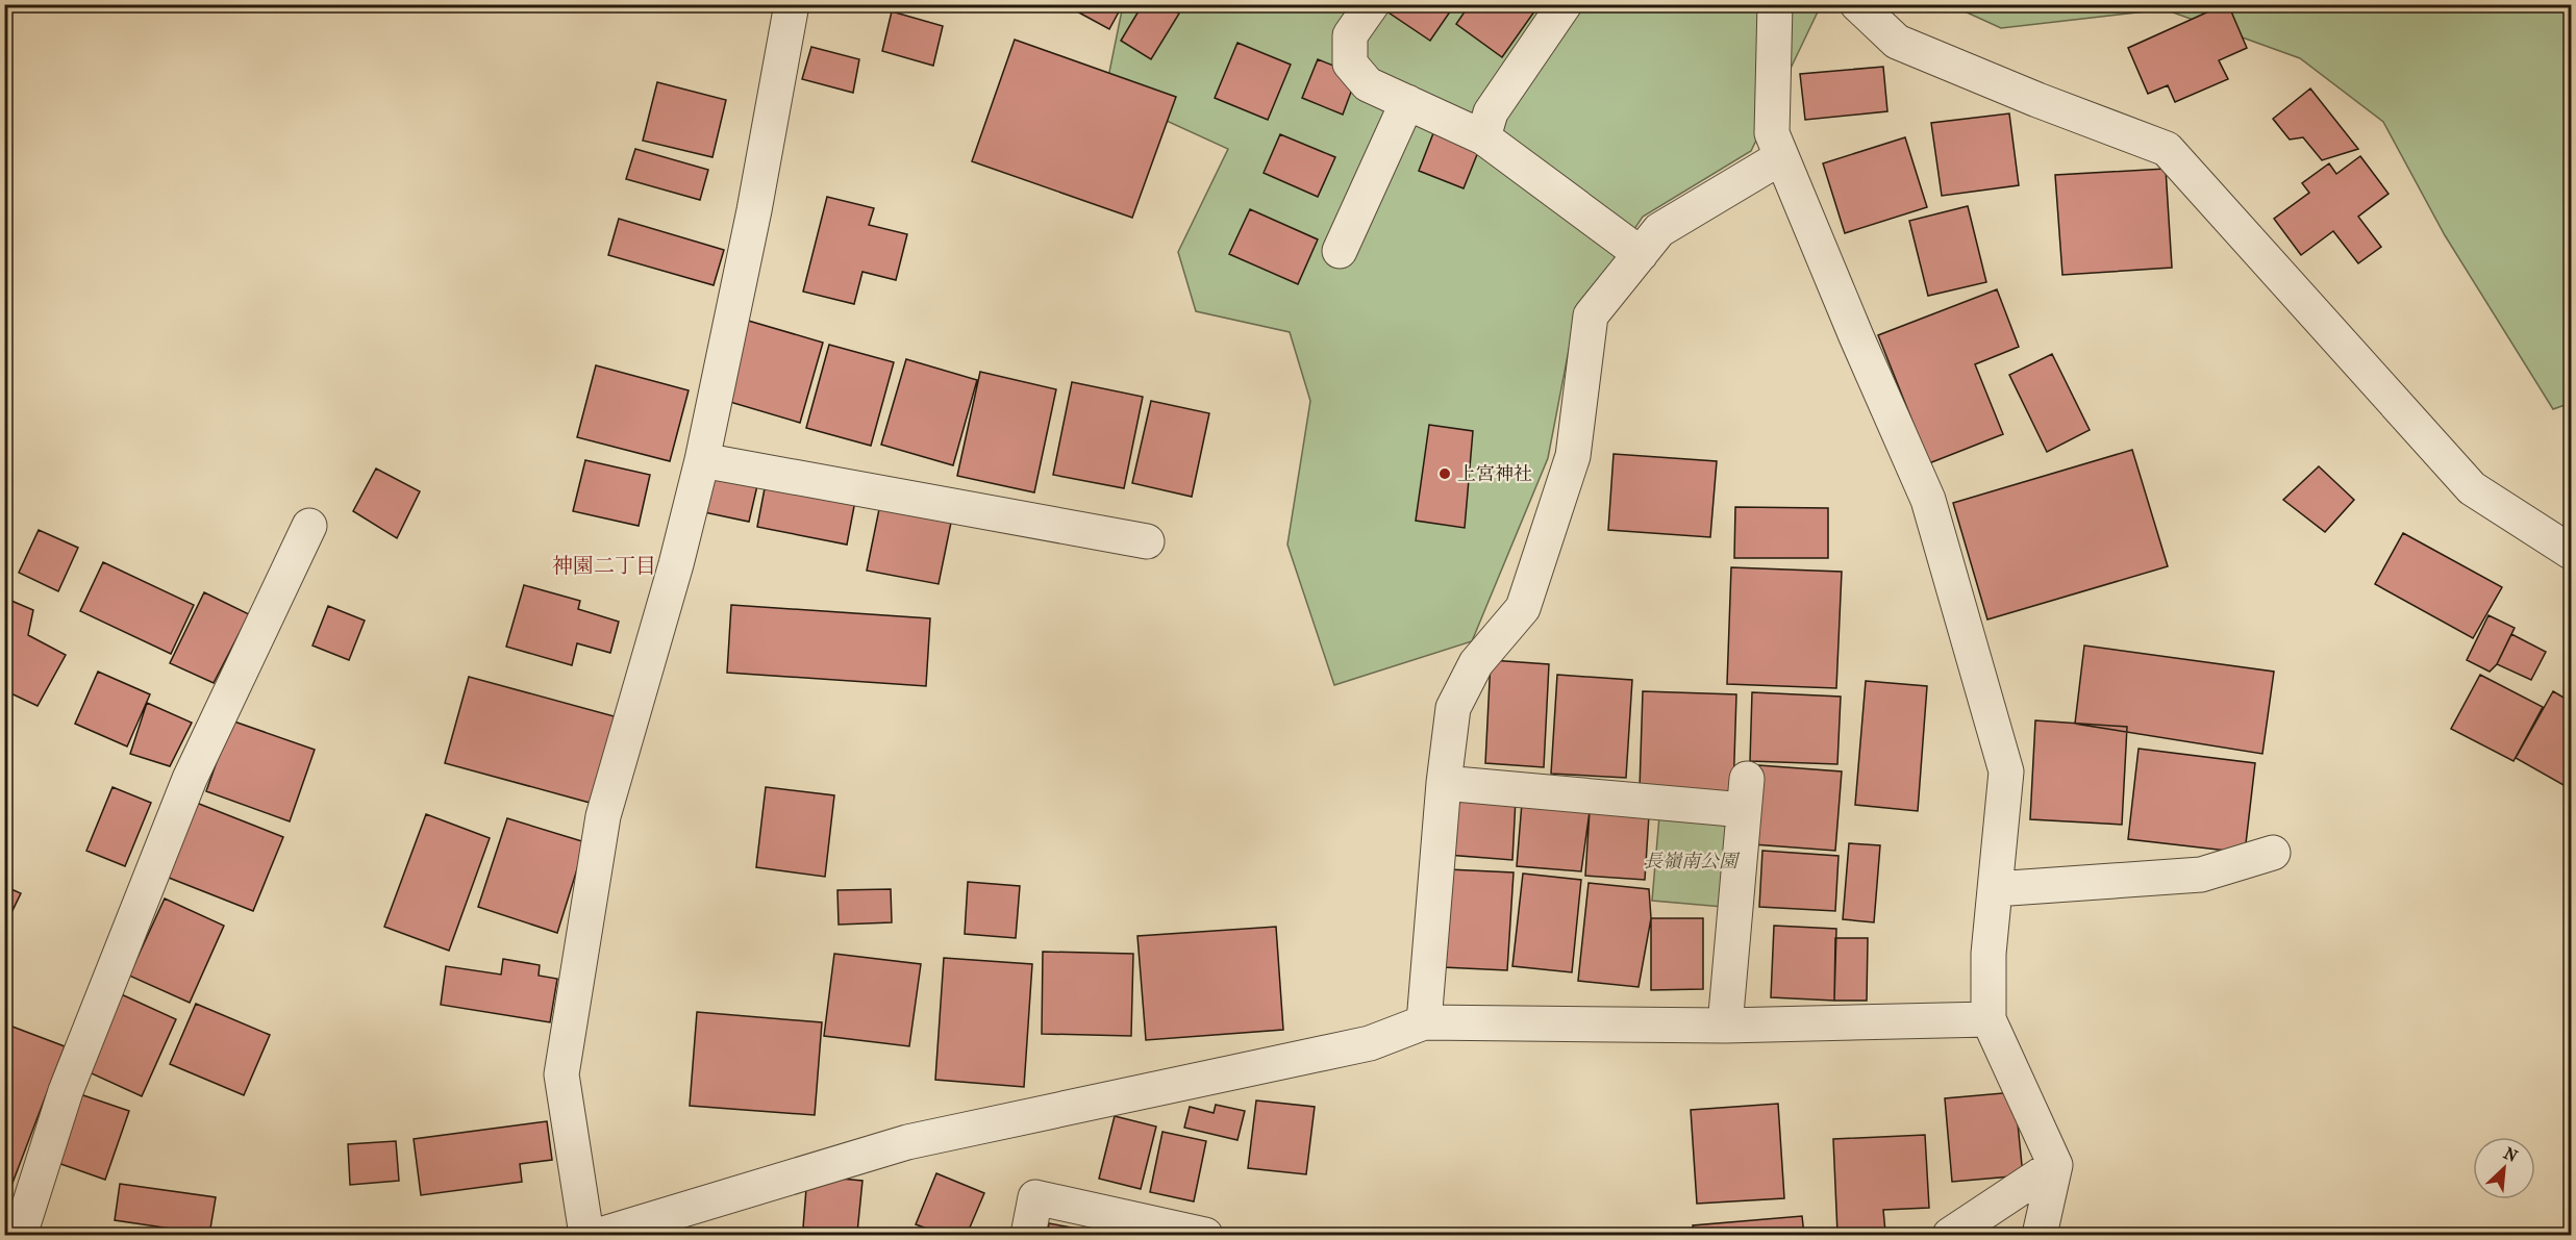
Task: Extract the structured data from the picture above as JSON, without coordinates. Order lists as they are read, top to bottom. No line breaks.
{"districts":["神園二丁目"],"parks":["長嶺南公園"],"places":["上宮神社"],"north":"top right"}
